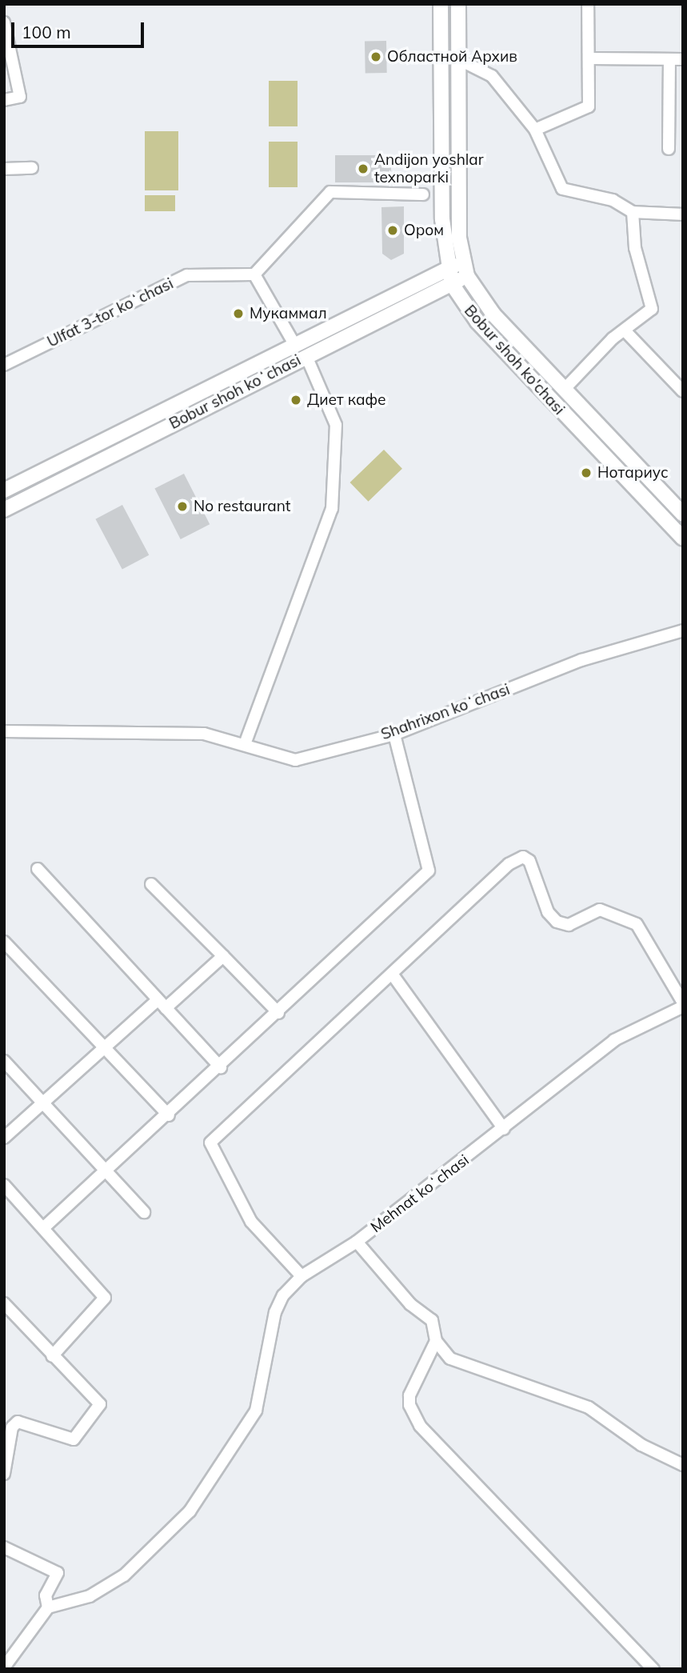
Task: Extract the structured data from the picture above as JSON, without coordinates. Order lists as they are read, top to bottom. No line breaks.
{"streets":{"main road":["Bobur shoh ko'chasi","Bobur shoh koʻchasi"],"street":["Ulfat 3-tor koʻchasi","Shahrixon koʻchasi","Mehnat koʻchasi"]},"crossings":[["Bobur shoh ko'chasi","Bobur shoh koʻchasi"]],"places":["Областной Архив","Andijon yoshlar texnoparki","Ором","Мукаммал","Диет кафе","Нотариус","No restaurant"],"scale_bar":"100 m"}
